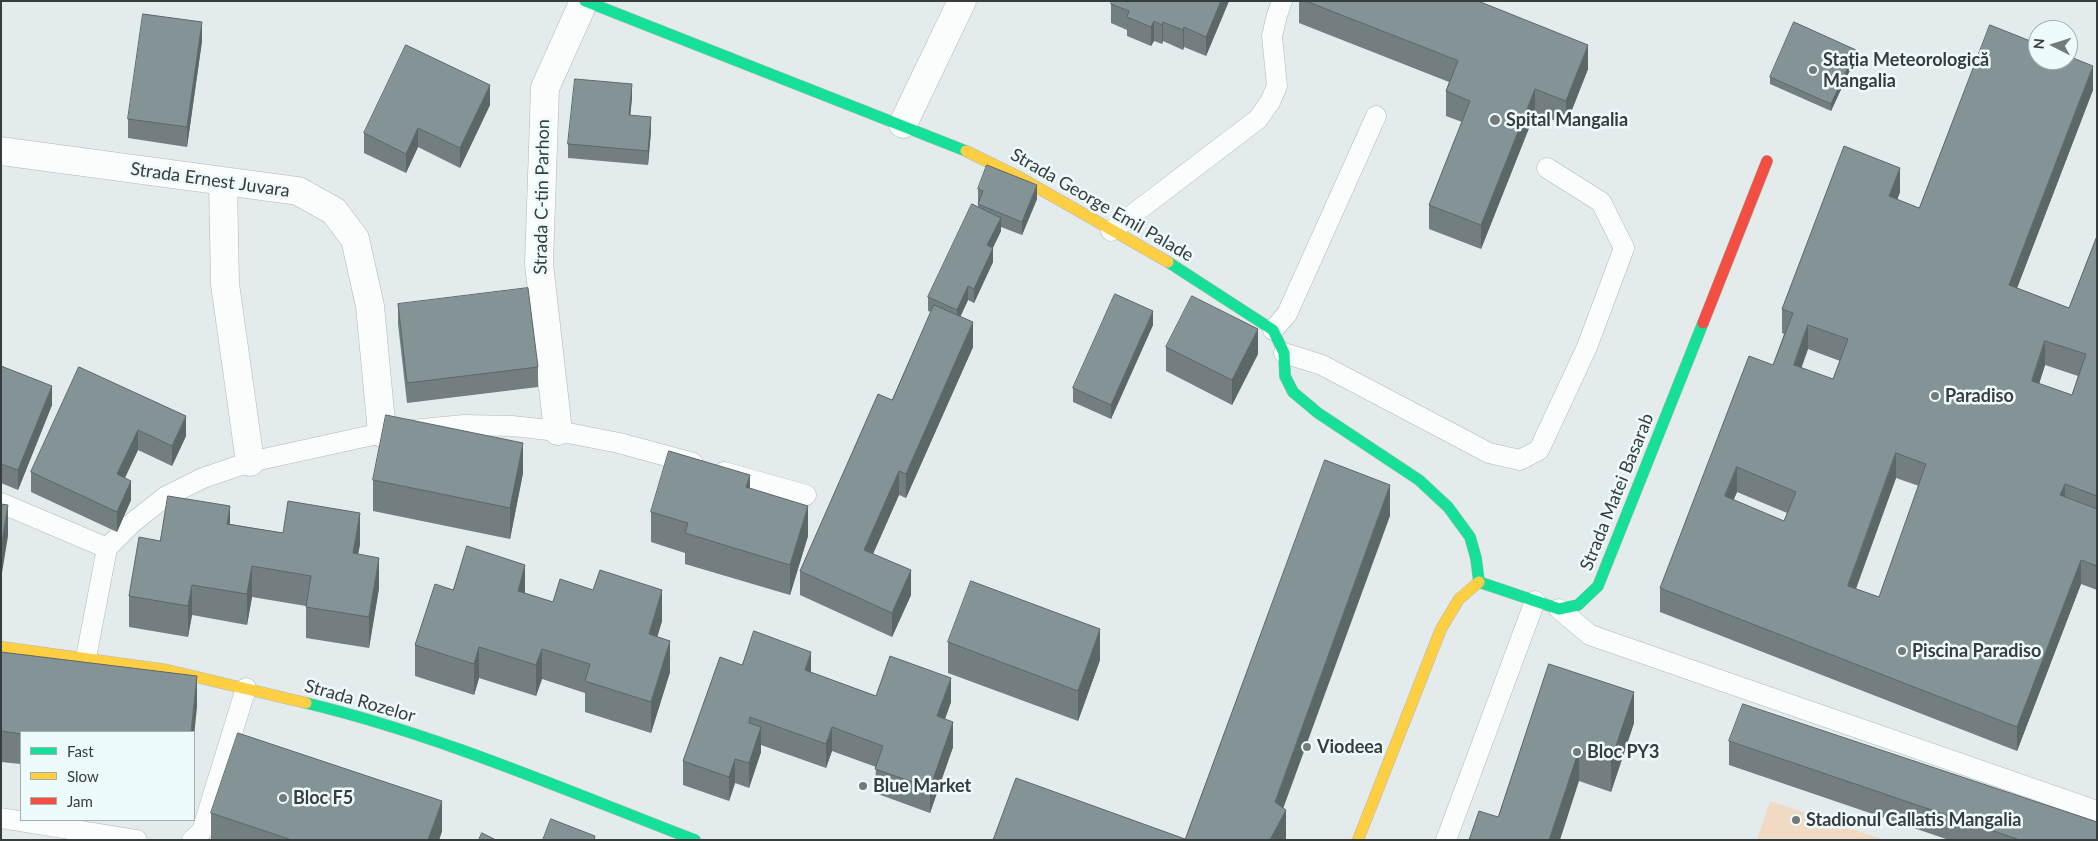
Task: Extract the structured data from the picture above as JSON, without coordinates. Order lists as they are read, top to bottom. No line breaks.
{"streets":{"street":["Strada Ernest Juvara","Strada C-tin Parhon","Strada George Emil Palade","Strada Matei Basarab","Strada Rozelor"]},"crossings":[["Strada C-tin Parhon","Strada George Emil Palade"]],"places":["Stația Meteorologică Mangalia","Spital Mangalia","Paradiso","Piscina Paradiso","Viodeea","Bloc PY3","Blue Market","Bloc F5","Stadionul Callatis Mangalia"],"legend":["Fast","Slow","Jam"],"north":"left"}
